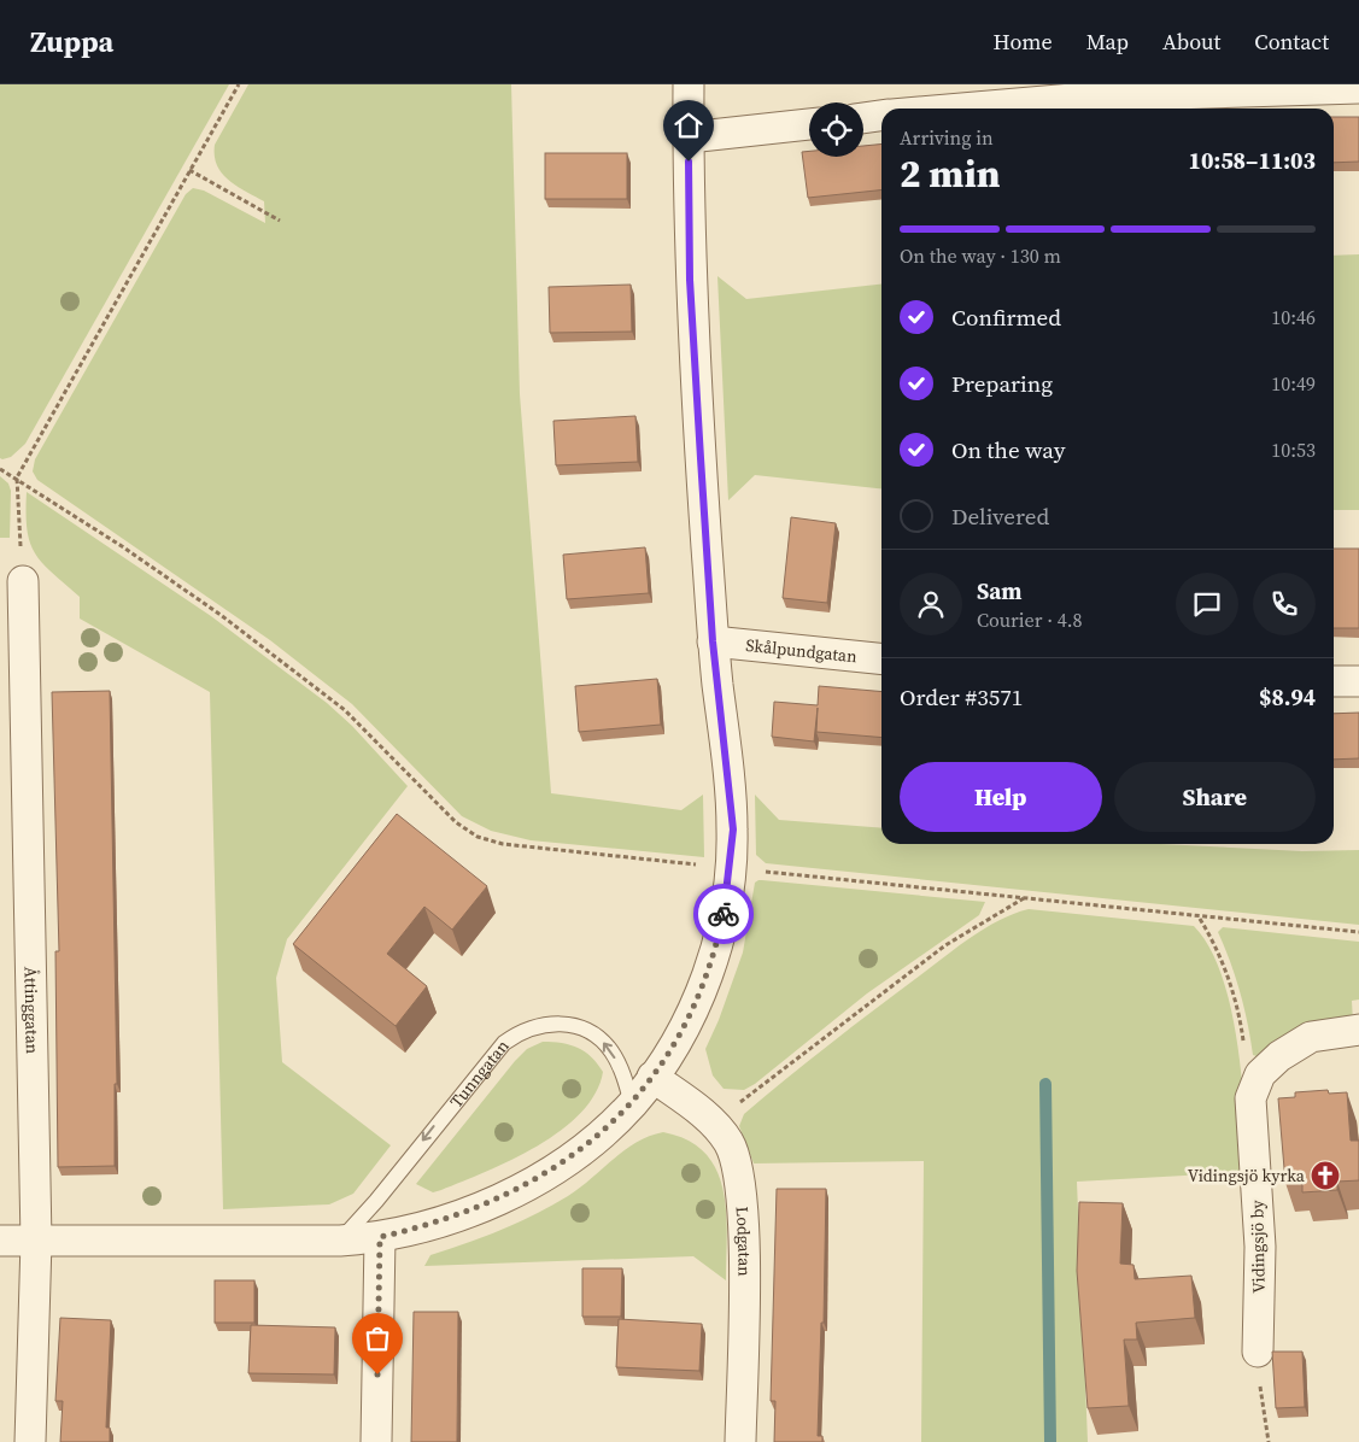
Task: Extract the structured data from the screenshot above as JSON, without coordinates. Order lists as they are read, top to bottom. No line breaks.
{"streets":{"street":["Skålpundgatan","Åttinggatan","Lodgatan","Vidingsjö by"],"lane":["Tunngatan"]},"places":{"church":["Vidingsjö kyrka"]},"page":{"header":"Zuppa","nav":["Home","Map","About","Contact"],"heading":["2 min","Arriving in","10:58–11:03"],"panel":["Sam","Courier · 4.8","Order #3571","$8.94"],"bar":"On the way · 130 m","list":[["Confirmed","10:46"],["Preparing","10:49"],["On the way","10:53"],"Delivered"],"buttons":["Help","Share"]}}
